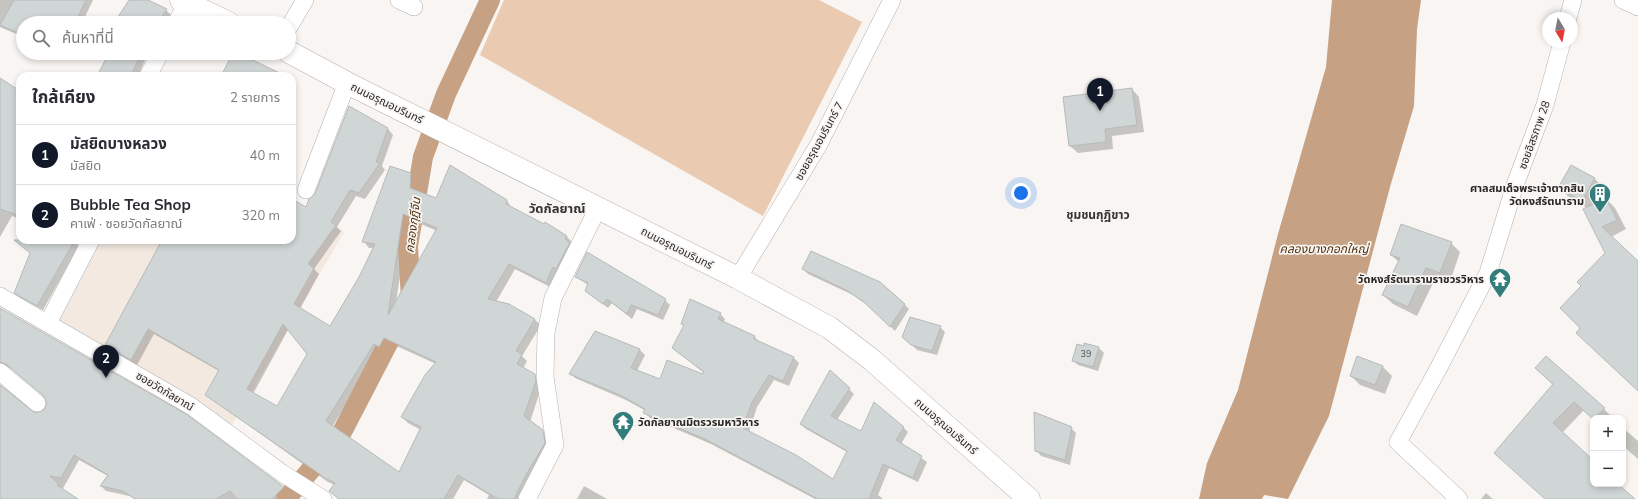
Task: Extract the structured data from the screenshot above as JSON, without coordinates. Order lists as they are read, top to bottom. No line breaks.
{"streets":{"main road":["ถนนอรุณอมรินทร์"],"street":["ซอยอิสรภาพ 28","ซอยอรุณอมรินทร์ 7","ซอยวัดกัลยาณ์"]},"crossings":[["ถนนอรุณอมรินทร์","ซอยอรุณอมรินทร์ 7"]],"districts":["วัดกัลยาณ์","ชุมชนกุฎิขาว"],"water":["คลองกุฎีจีน","คลองบางกอกใหญ่"],"places":{"building":["ศาลสมเด็จพระเจ้าตากสิน วัดหงส์รัตนาราม"],"temple":["วัดหงส์รัตนารามราชวรวิหาร","วัดกัลยาณมิตรวรมหาวิหาร"]},"house_numbers":["39"],"north":"bottom","page":{"search":"ค้นหาที่นี่","heading":["ใกล้เคียง","2 รายการ"],"pins":["1","2"],"list":[{"mark":"1","name":"มัสยิดบางหลวง","note":"มัสยิด","value":"40 m"},{"mark":"2","name":"Bubble Tea Shop","note":"คาเฟ่ · ซอยวัดกัลยาณ์","value":"320 m"}],"map_buttons":["+","−"]}}
